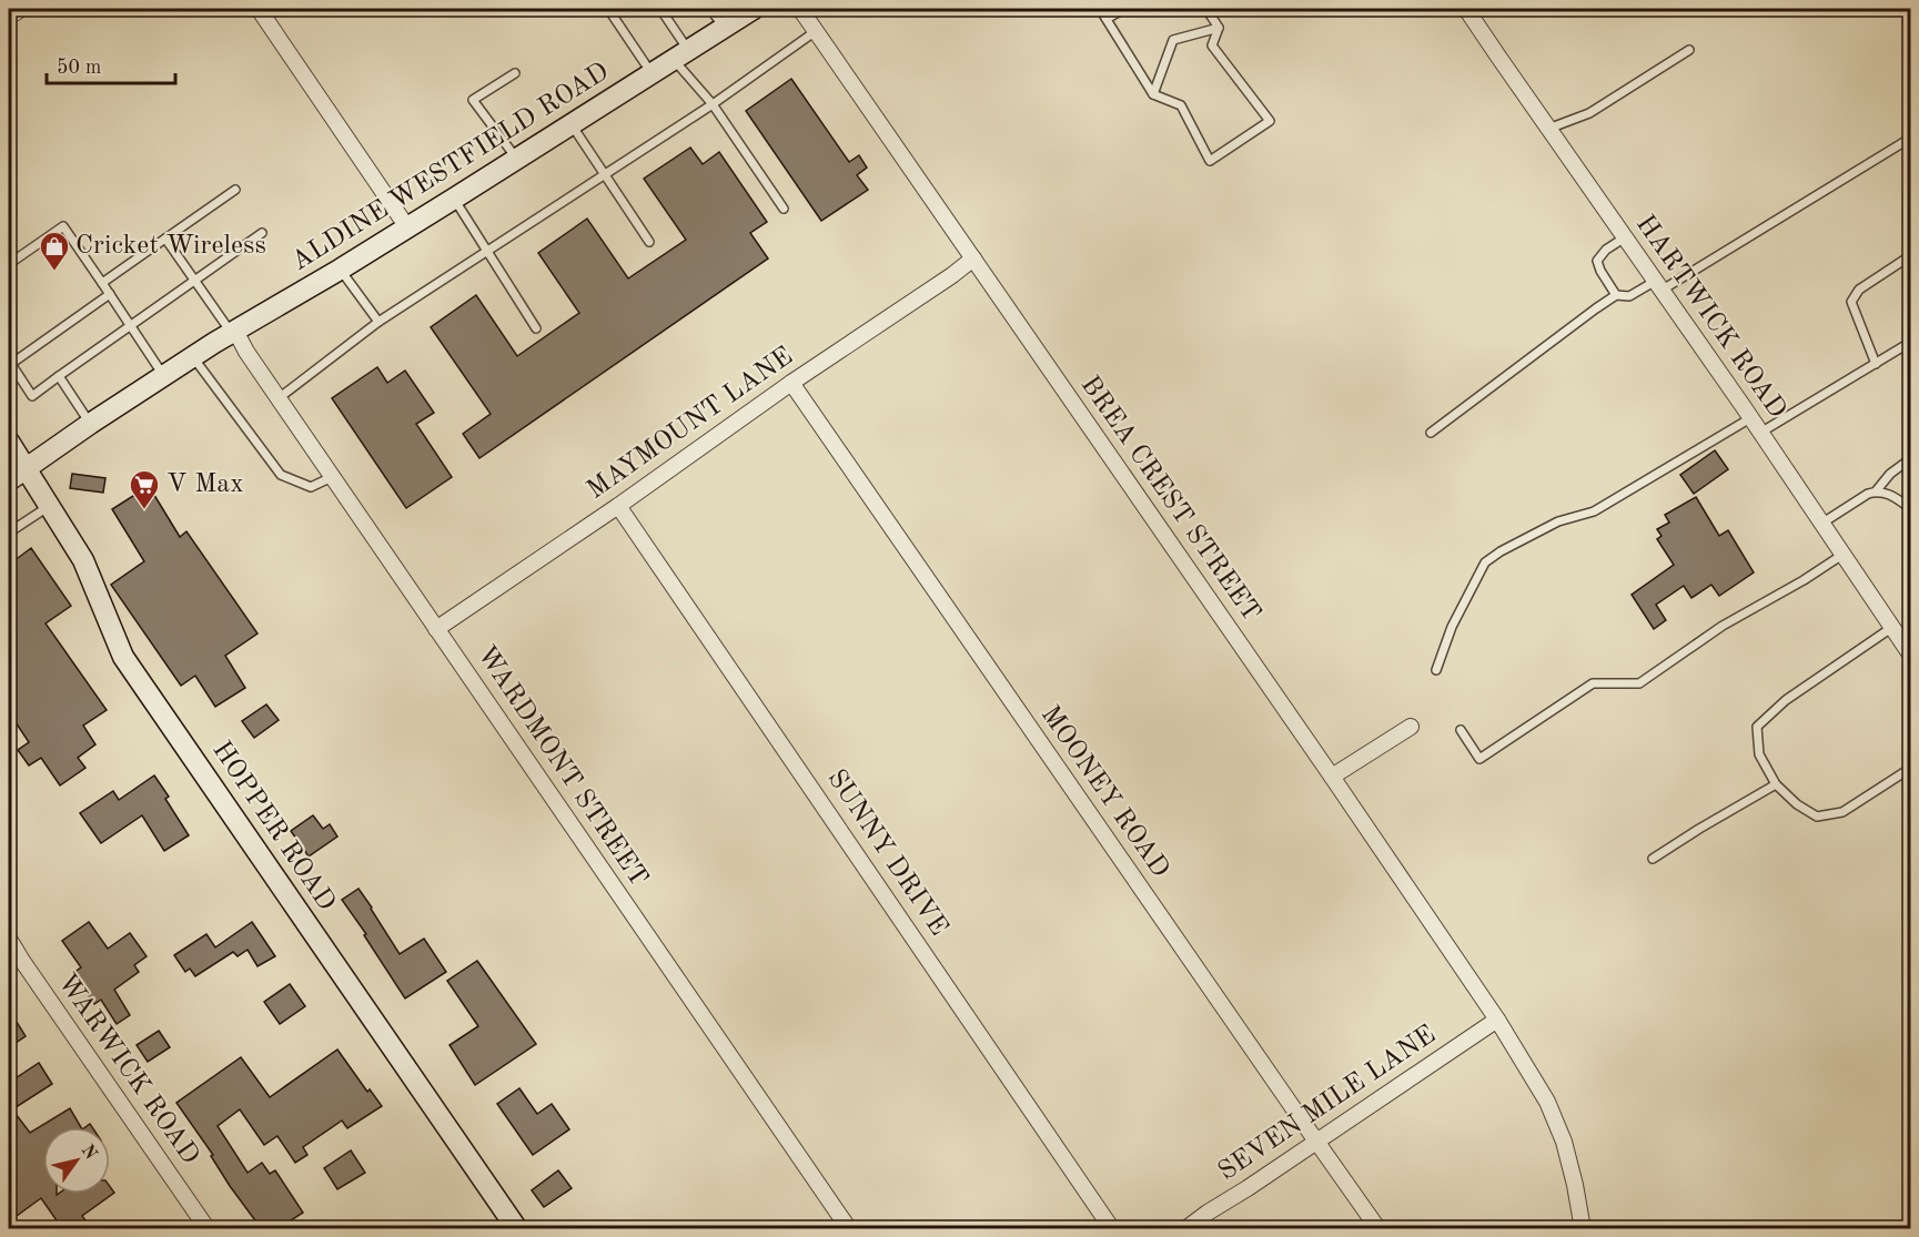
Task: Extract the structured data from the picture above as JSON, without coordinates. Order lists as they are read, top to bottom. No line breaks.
{"streets":{"main road":["ALDINE WESTFIELD ROAD","HOPPER ROAD"],"street":["HARTWICK ROAD","MAYMOUNT LANE","BREA CREST STREET","WARDMONT STREET","MOONEY ROAD","SUNNY DRIVE","WARWICK ROAD","SEVEN MILE LANE"]},"crossings":[["ALDINE WESTFIELD ROAD","WARDMONT STREET"],["ALDINE WESTFIELD ROAD","HOPPER ROAD"],["MAYMOUNT LANE","BREA CREST STREET"],["MAYMOUNT LANE","WARDMONT STREET"],["MAYMOUNT LANE","MOONEY ROAD"],["MAYMOUNT LANE","SUNNY DRIVE"],["BREA CREST STREET","SEVEN MILE LANE"],["MOONEY ROAD","SEVEN MILE LANE"]],"places":{"shop":["Cricket Wireless"],"supermarket":["V Max"]},"scale_bar":"50 m","north":"top right"}
